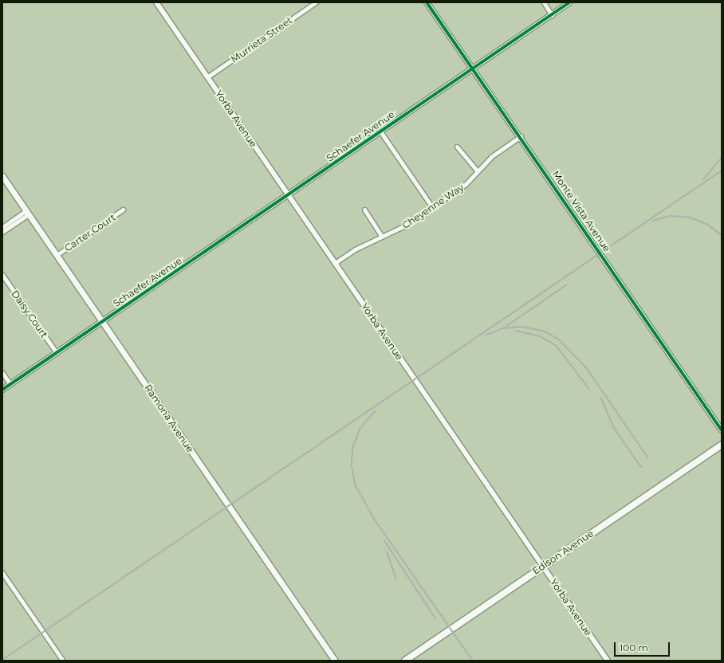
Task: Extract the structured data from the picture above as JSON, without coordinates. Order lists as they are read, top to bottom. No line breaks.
{"streets":{"main road":["Ramona Avenue","Edison Avenue"],"street":["Murrieta Street","Yorba Avenue","Schaefer Avenue","Cheyenne Way","Monte Vista Avenue","Carter Court","Daisy Court"]},"crossings":[["Murrieta Street","Yorba Avenue"],["Yorba Avenue","Schaefer Avenue"],["Yorba Avenue","Cheyenne Way"],["Yorba Avenue","Edison Avenue"],["Schaefer Avenue","Monte Vista Avenue"],["Schaefer Avenue","Daisy Court"],["Schaefer Avenue","Ramona Avenue"],["Cheyenne Way","Monte Vista Avenue"],["Carter Court","Ramona Avenue"]],"scale_bar":"100 m"}
